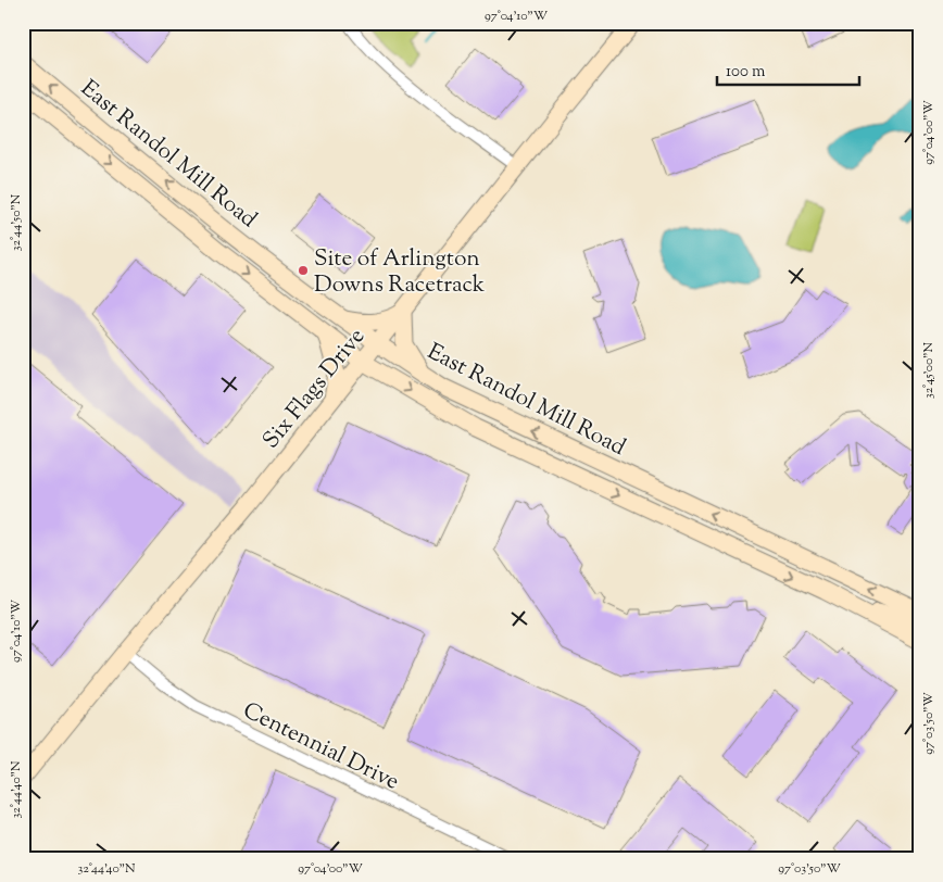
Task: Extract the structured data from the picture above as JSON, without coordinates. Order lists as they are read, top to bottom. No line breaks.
{"streets":{"main road":["East Randol Mill Road","Six Flags Drive"],"street":["Centennial Drive"]},"crossings":[["East Randol Mill Road","Six Flags Drive"],["Six Flags Drive","Centennial Drive"]],"places":["Site of Arlington Downs Racetrack"],"scale_bar":"100 m","coordinates":["97°04'10\"W","97°04'00\"W","32°44'50\"N","32°45'00\"N","97°03'50\"W","32°44'40\"N"]}
